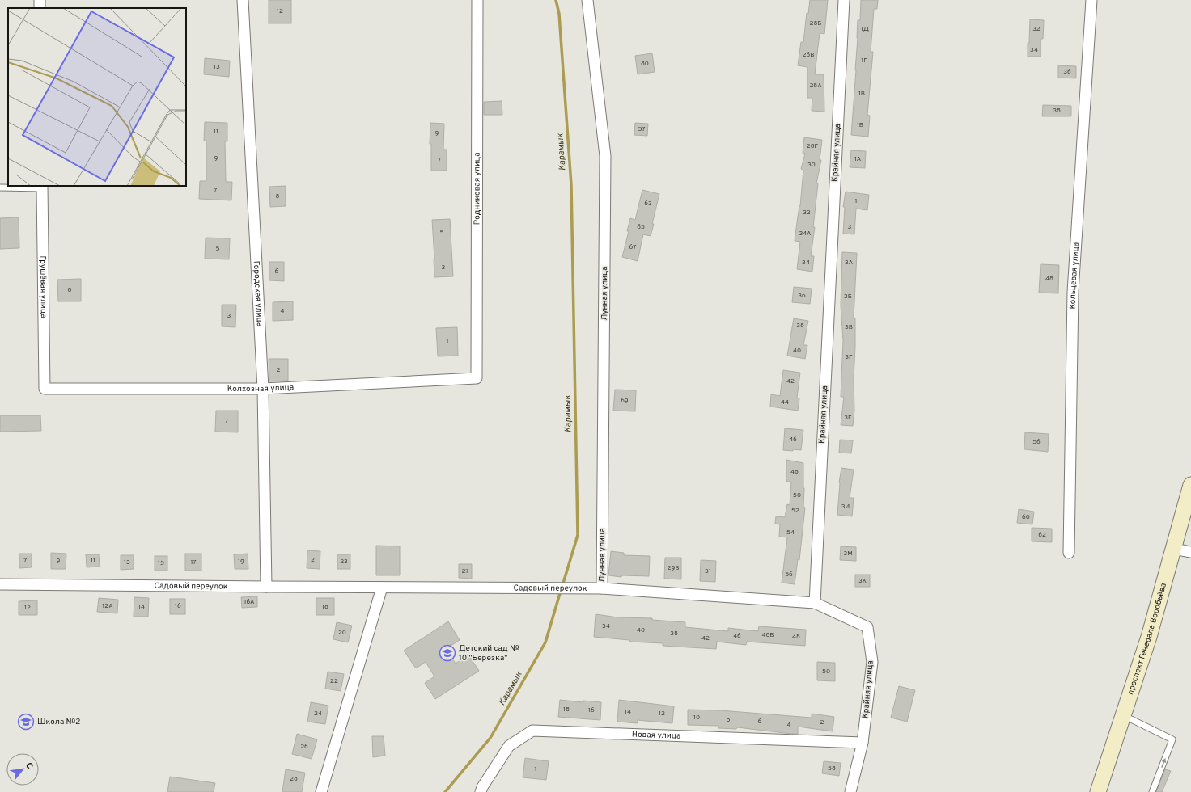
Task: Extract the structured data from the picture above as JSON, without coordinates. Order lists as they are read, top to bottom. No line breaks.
{"streets":{"main road":["проспект Генерала Воробьёва"],"street":["Крайняя улица","Родниковая улица","Кольцевая улица","Грушёвая улица","Городская улица","Лунная улица","Колхозная улица","Садовый переулок","Новая улица"]},"crossings":[["Крайняя улица","Садовый переулок"],["Крайняя улица","Новая улица"],["Родниковая улица","Колхозная улица"],["Грушёвая улица","Колхозная улица"],["Городская улица","Колхозная улица"],["Городская улица","Садовый переулок"],["Лунная улица","Садовый переулок"]],"water":["Карамык"],"places":{"school or university":["Детский сад № 10 \"Берёзка\"","Школа №2"]},"house_numbers":["12","28Б","1Д","32","34","26В","1Г","80","13","36","28А","1В","38","1Б","57","11","9","28Г","9","1А","7","30","7","8","1","63","32","65","3","5","34А","67","5","34","3А","3","6","48","8","36","3Б","4","3","38","3В","1","40","3Г","2","42","69","44","3Е","7","46","56","48","50","3И","52","60","54","62","3М","21","7","9","11","19","23","13","17","15","29В","27","31","56","3К","16А","12А","16","14","18","12","34","40","20","38","48Б","46","48","42","50","22","18","16","14","24","12","10","8","6","2","4","26","58","1","28"],"north":"top right"}
